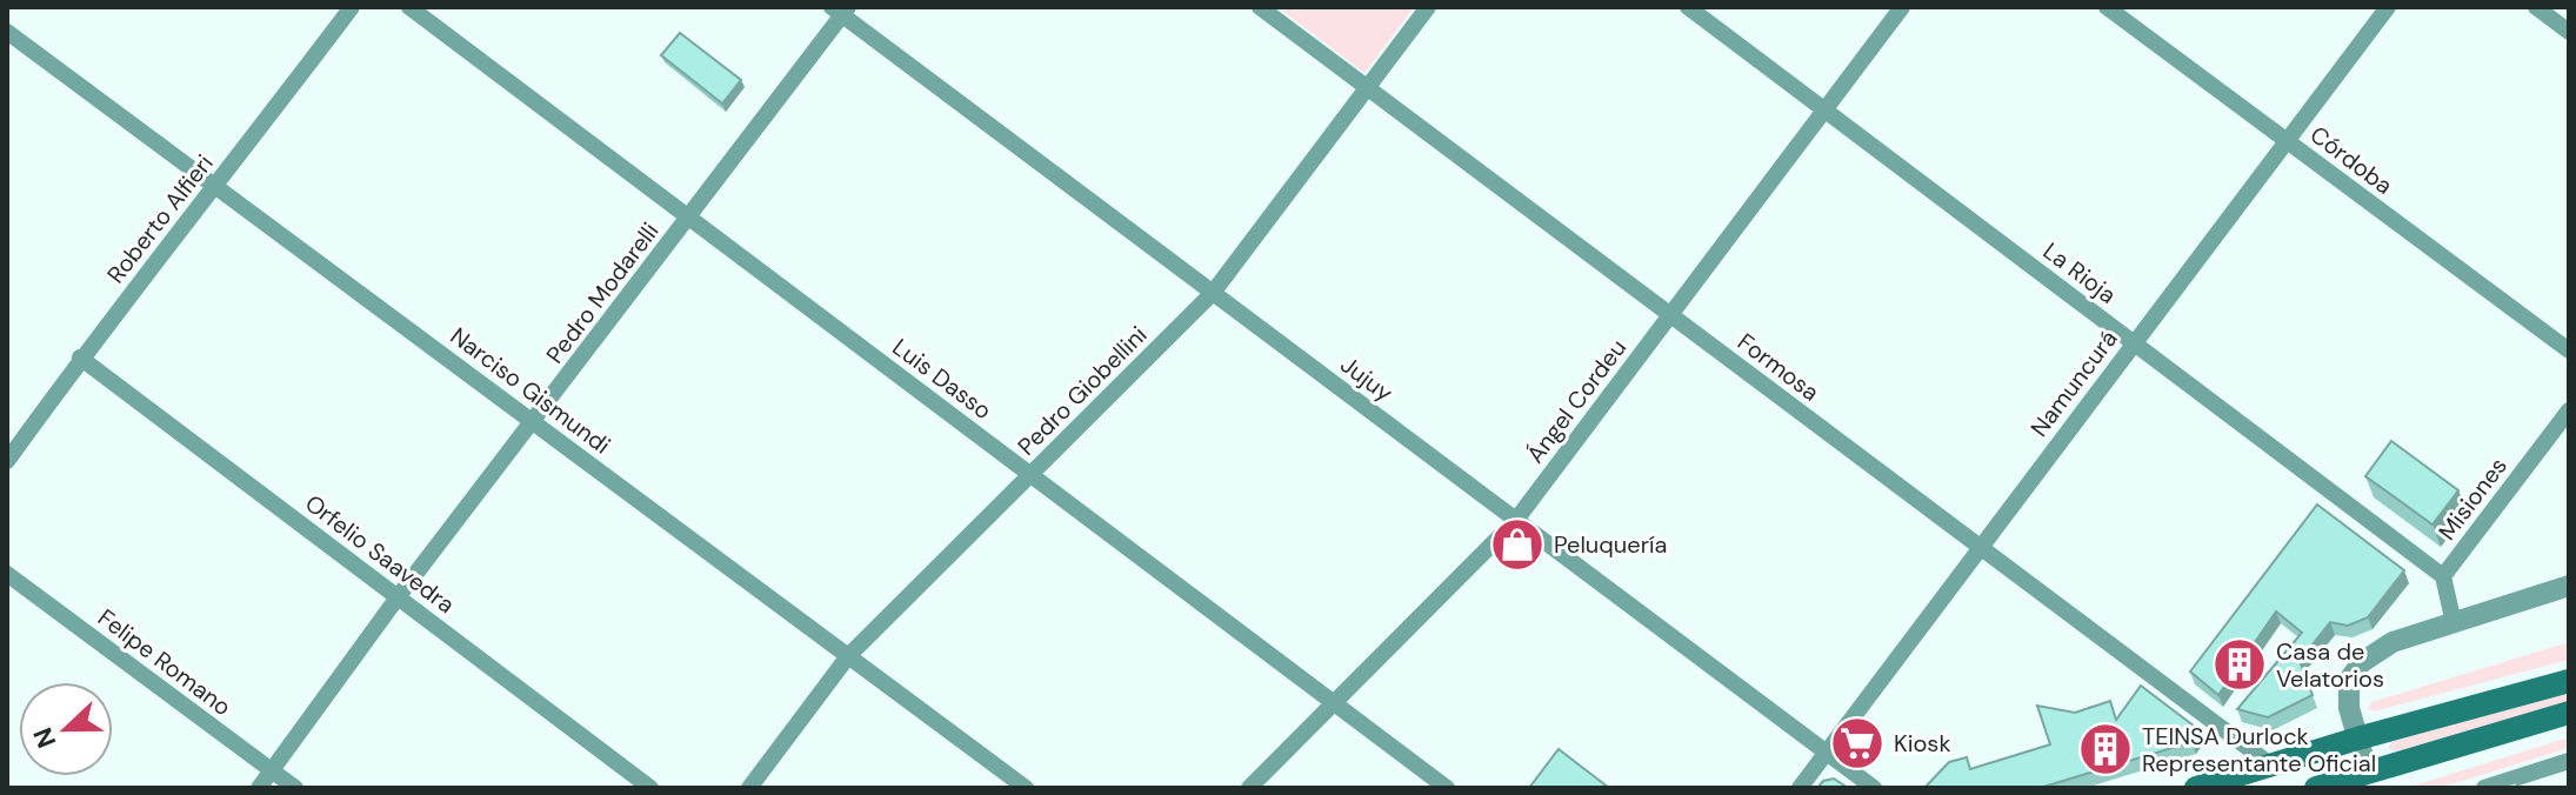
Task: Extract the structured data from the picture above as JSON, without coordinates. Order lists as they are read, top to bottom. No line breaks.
{"streets":{"street":["Córdoba","Roberto Alfieri","La Rioja","Pedro Modarelli","Formosa","Luis Dasso","Jujuy","Namuncurá","Narciso Gismundi","Pedro Giobellini","Ángel Cordeu","Misiones","Orfelio Saavedra","Felipe Romano"]},"crossings":[["Córdoba","Namuncurá"],["Roberto Alfieri","Narciso Gismundi"],["Roberto Alfieri","Orfelio Saavedra"],["La Rioja","Namuncurá"],["La Rioja","Ángel Cordeu"],["La Rioja","Misiones"],["Pedro Modarelli","Luis Dasso"],["Pedro Modarelli","Jujuy"],["Pedro Modarelli","Narciso Gismundi"],["Pedro Modarelli","Orfelio Saavedra"],["Pedro Modarelli","Felipe Romano"],["Formosa","Namuncurá"],["Formosa","Pedro Giobellini"],["Formosa","Ángel Cordeu"],["Luis Dasso","Pedro Giobellini"],["Luis Dasso","Ángel Cordeu"],["Jujuy","Namuncurá"],["Jujuy","Pedro Giobellini"],["Jujuy","Ángel Cordeu"],["Narciso Gismundi","Pedro Giobellini"]],"places":{"shop":["Peluquería"],"building":["Casa de Velatorios","TEINSA Durlock Representante Oficial"],"supermarket":["Kiosk"]},"north":"left"}
